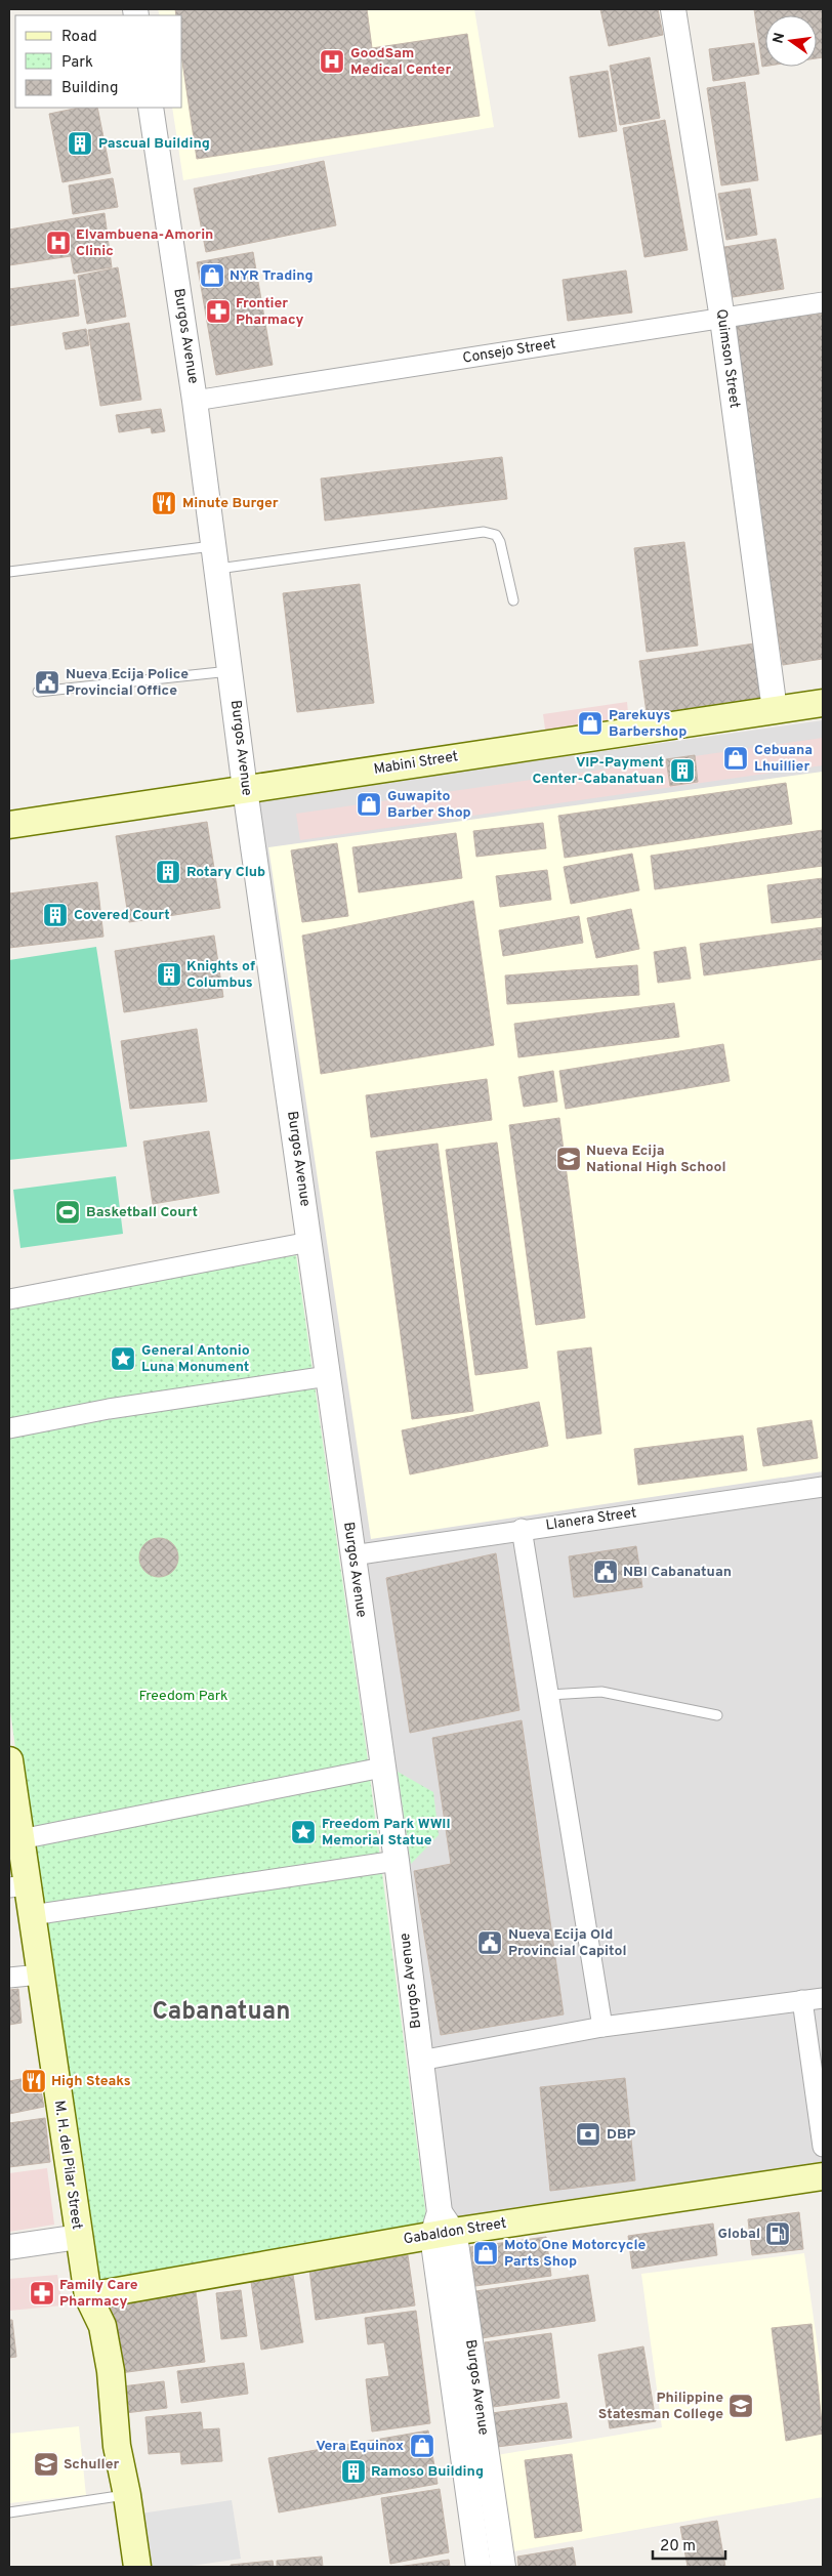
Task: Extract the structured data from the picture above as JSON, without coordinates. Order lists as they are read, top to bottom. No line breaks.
{"streets":{"main road":["Mabini Street","M. H. del Pilar Street","Gabaldon Street"],"street":["Burgos Avenue","Consejo Street","Quimson Street","Llanera Street"]},"crossings":[["Burgos Avenue","Consejo Street"],["Burgos Avenue","Mabini Street"],["Burgos Avenue","Gabaldon Street"],["Consejo Street","Quimson Street"],["Quimson Street","Mabini Street"],["M. H. del Pilar Street","Gabaldon Street"]],"districts":["Cabanatuan"],"parks":["Freedom Park"],"places":{"hospital":["GoodSam Medical Center","Elvambuena-Amorin Clinic"],"building":["Pascual Building","VIP-Payment Center-Cabanatuan","Rotary Club","Covered Court","Knights of Columbus","Ramoso Building"],"shop":["NYR Trading","Parekuys Barbershop","Cebuana Lhuillier","Guwapito Barber Shop","Moto One Motorcycle Parts Shop","Vera Equinox"],"pharmacy":["Frontier Pharmacy","Family Care Pharmacy"],"restaurant":["Minute Burger","High Steaks"],"public building":["Nueva Ecija Police Provincial Office","NBI Cabanatuan","Nueva Ecija Old Provincial Capitol"],"school or university":["Nueva Ecija National High School","Philippine Statesman College","Schuller"],"sports":["Basketball Court"],"place":["General Antonio Luna Monument","Freedom Park WWII Memorial Statue"],"bank":["DBP"],"fuel station":["Global"]},"legend":["Road","Park","Building"],"scale_bar":"20 m","north":"left"}
